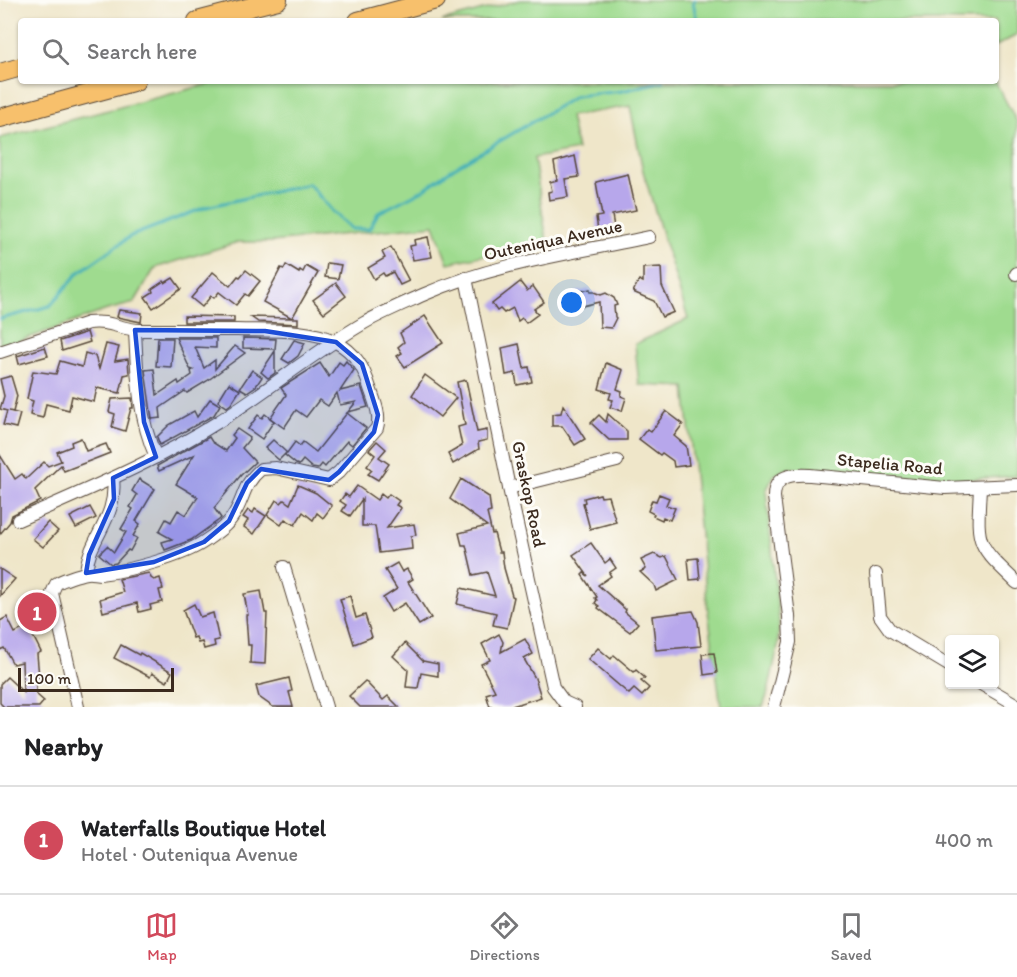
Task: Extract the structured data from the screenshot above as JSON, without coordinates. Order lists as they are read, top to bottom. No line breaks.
{"streets":{"street":["Outeniqua Avenue","Stapelia Road","Graskop Road"]},"crossings":[["Outeniqua Avenue","Graskop Road"]],"scale_bar":"100 m","page":{"search":"Search here","pins":"1","scale":"100 m","heading":"Nearby","list":[{"mark":"1","name":"Waterfalls Boutique Hotel","note":"Hotel · Outeniqua Avenue","value":"400 m"}],"nav":["Map","Directions","Saved"]}}
